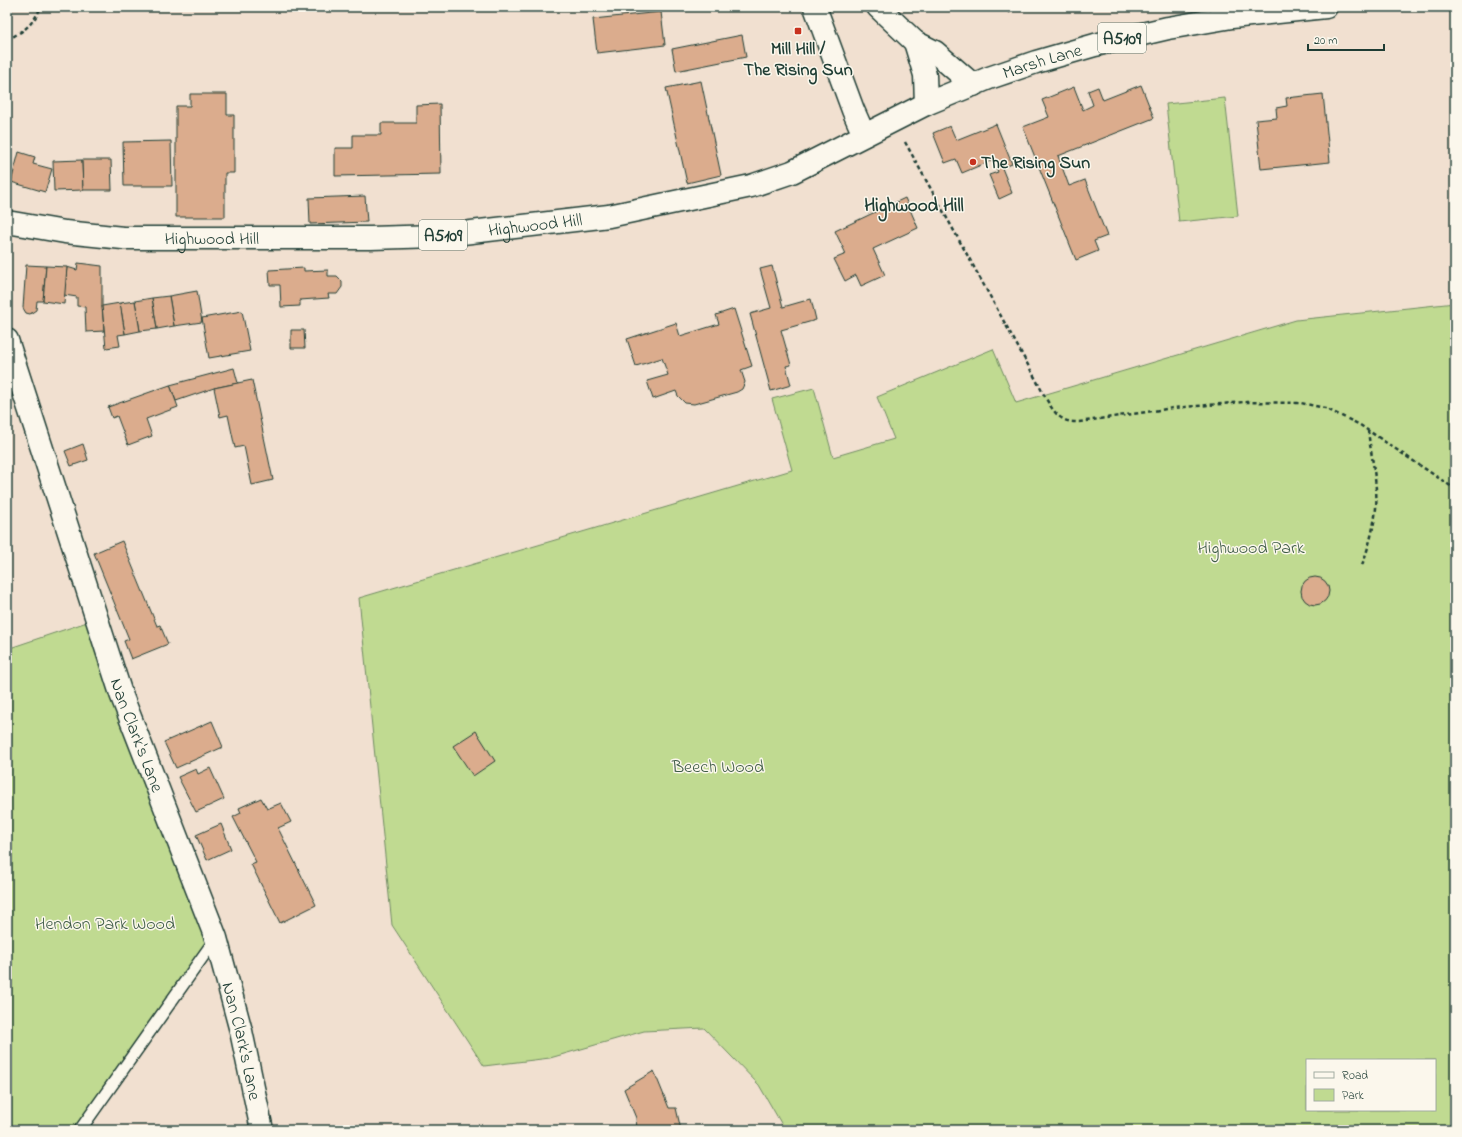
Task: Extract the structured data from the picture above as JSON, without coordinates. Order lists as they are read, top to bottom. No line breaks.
{"streets":{"main road":["A5109","Marsh Lane","Highwood Hill","Nan Clark's Lane"]},"crossings":[["Marsh Lane","Highwood Hill"]],"districts":["Highwood Hill"],"parks":["Highwood Park","Beech Wood","Hendon Park Wood"],"places":{"transit":["Mill Hill / The Rising Sun"],"other":["The Rising Sun"]},"legend":["Road","Park"],"scale_bar":"20 m"}
